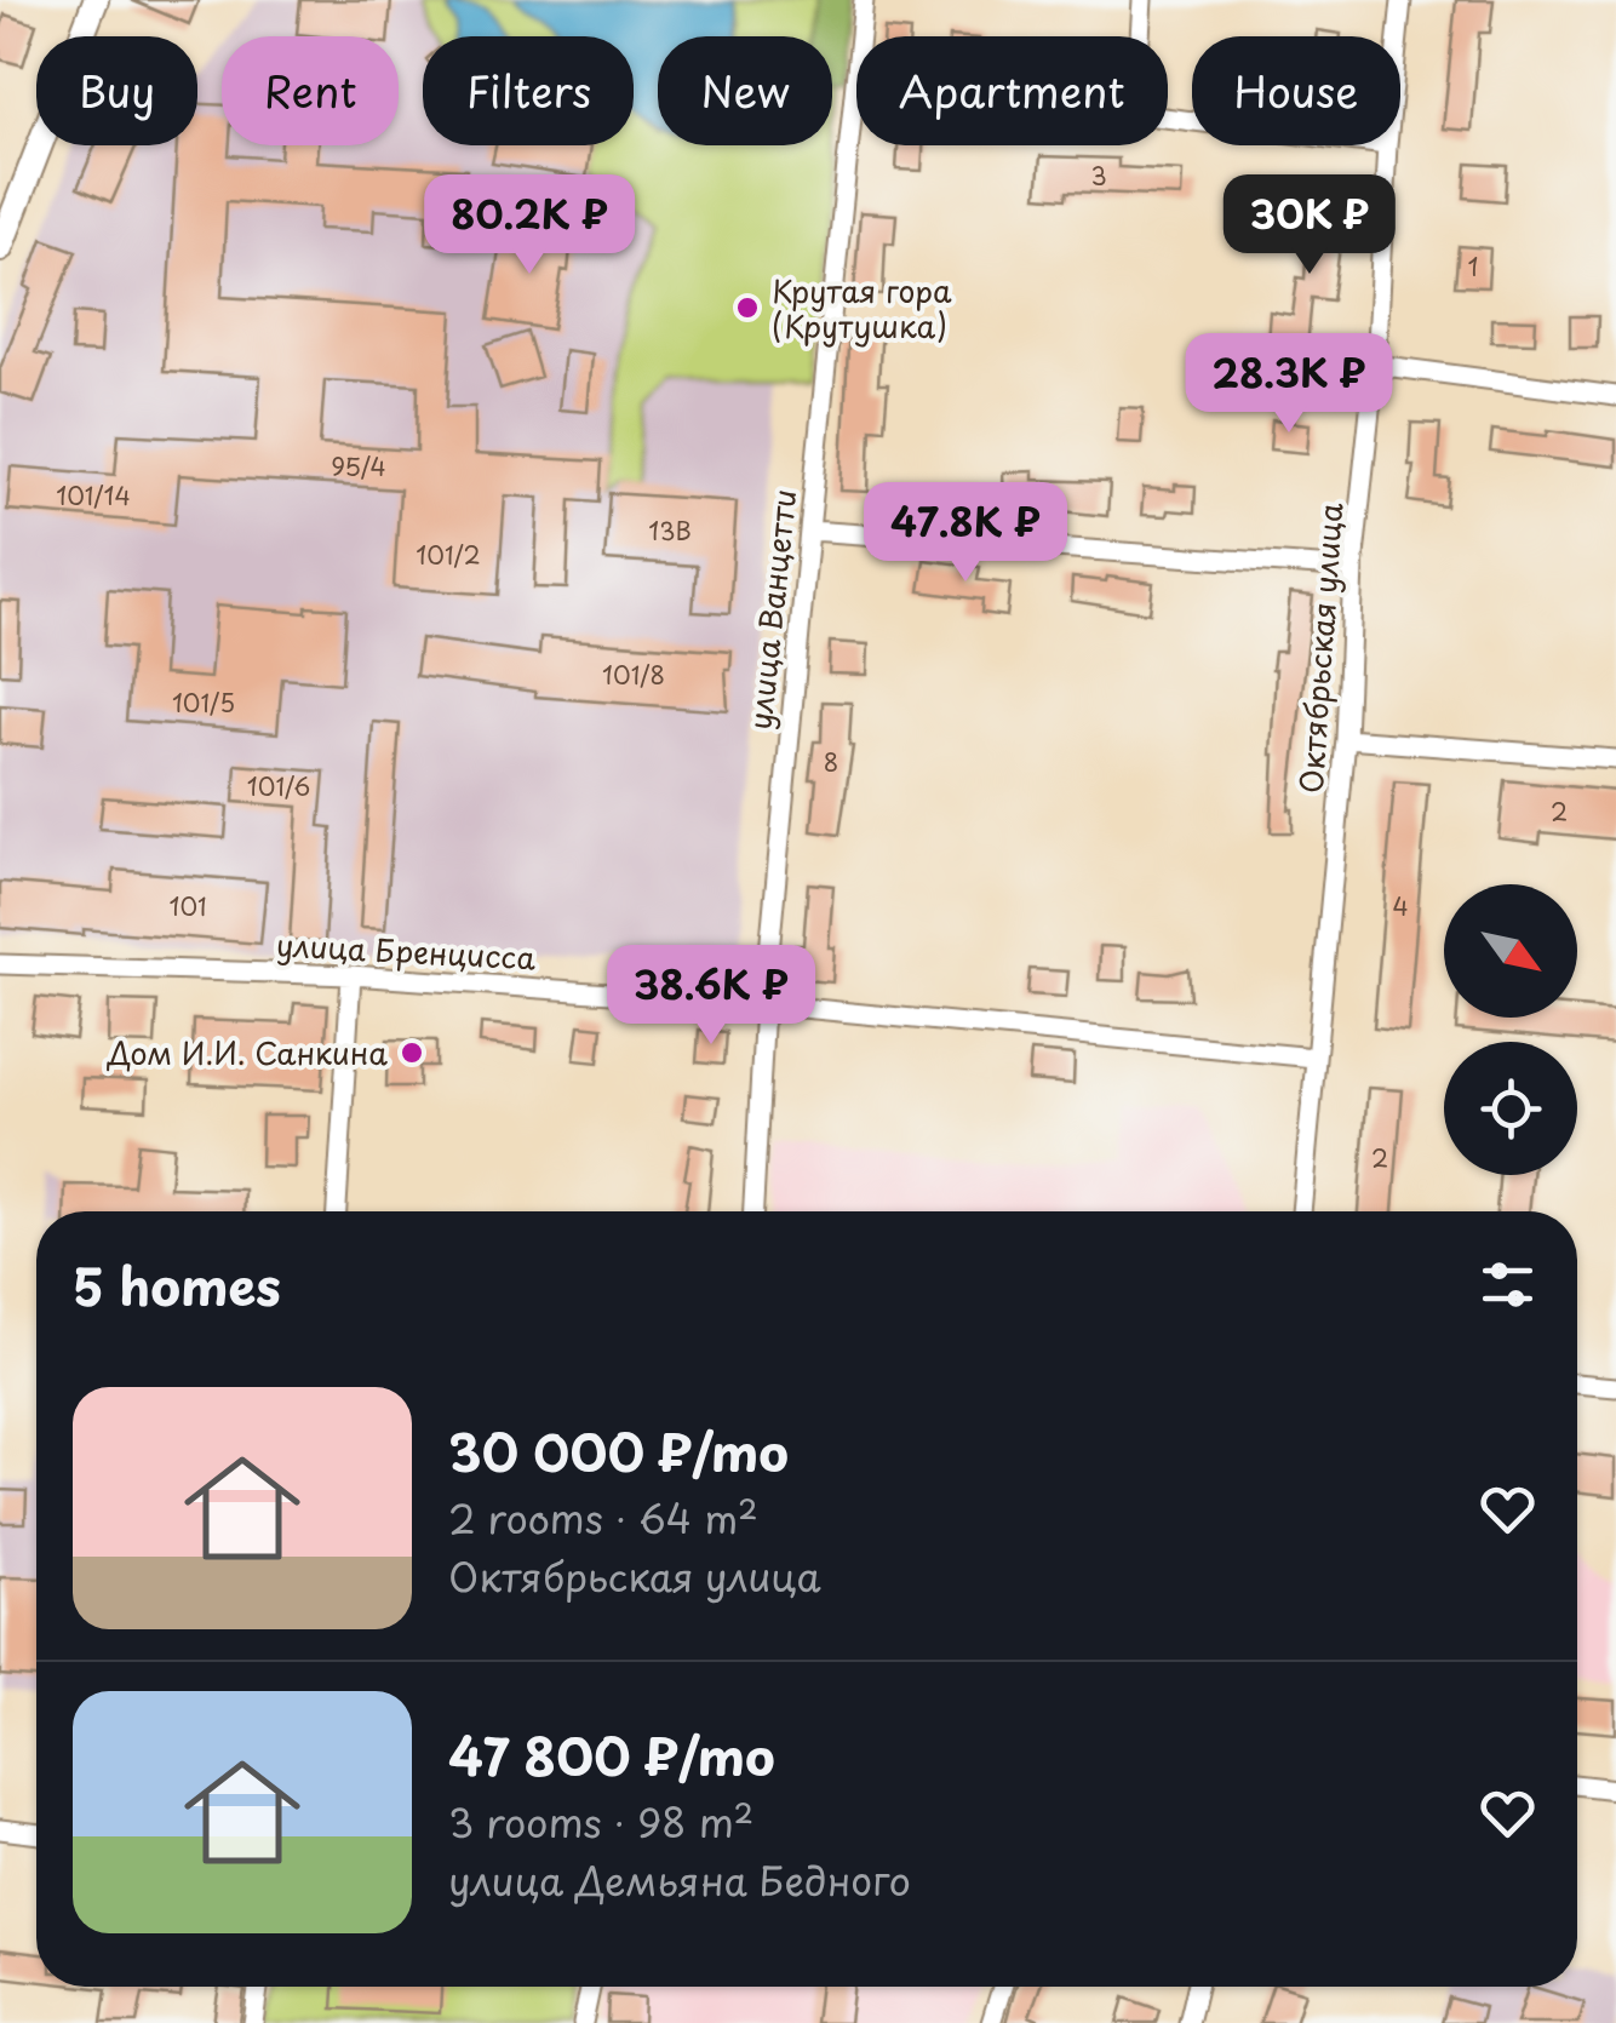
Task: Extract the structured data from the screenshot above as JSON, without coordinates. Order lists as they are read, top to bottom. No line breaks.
{"streets":{"street":["улица Ванцетти","Октябрьская улица","улица Бренцисса"]},"crossings":[["улица Ванцетти","улица Бренцисса"],["Октябрьская улица","улица Бренцисса"]],"places":["Крутая гора (Крутушка)","Дом И.И. Санкина"],"house_numbers":["3","1","95/4","101/14","13В","101/2","101/8","101/5","8","101/6","2","101","4","2"],"north":"bottom right","page":{"chip":["Buy","Rent","Filters","New","Apartment","House"],"price":["80.2K ₽","30K ₽","28.3K ₽","47.8K ₽","38.6K ₽"],"heading":"5 homes","list":[{"name":"30 000 ₽/mo","note":"2 rooms · 64 m² · Октябрьская улица"},{"name":"47 800 ₽/mo","note":"3 rooms · 98 m² · улица Демьяна Бедного"}]}}
